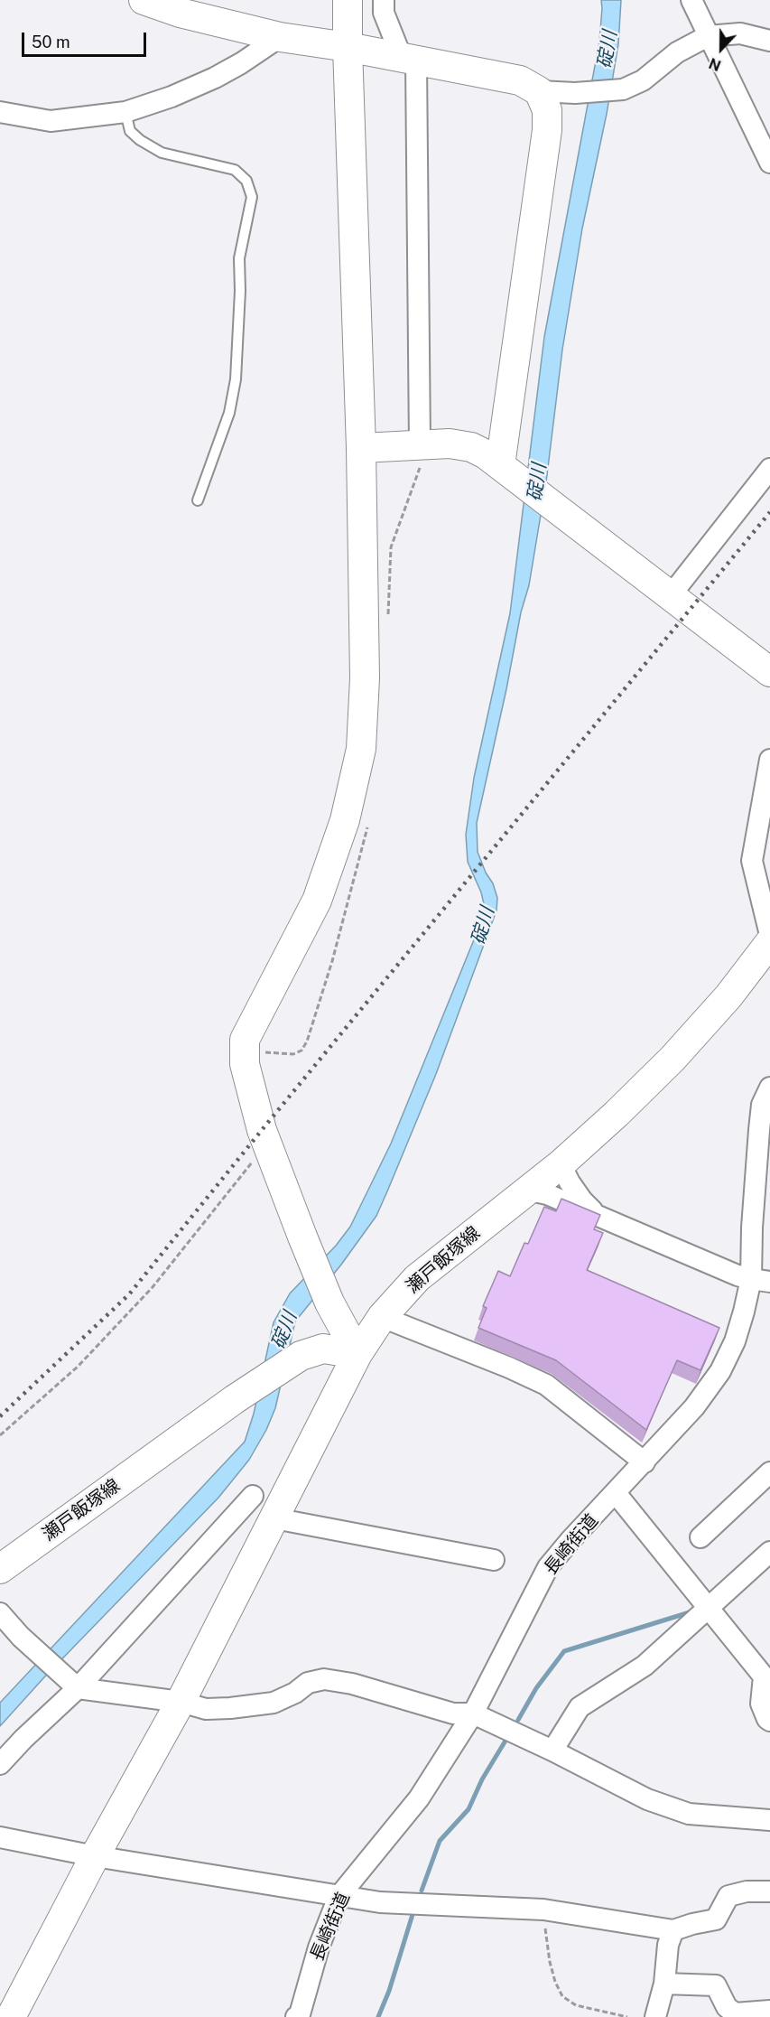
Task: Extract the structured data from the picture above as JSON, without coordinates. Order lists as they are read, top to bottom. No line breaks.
{"streets":{"street":["瀬戸飯塚線","長崎街道"]},"water":["碇川"],"scale_bar":"50 m","north":"bottom"}
